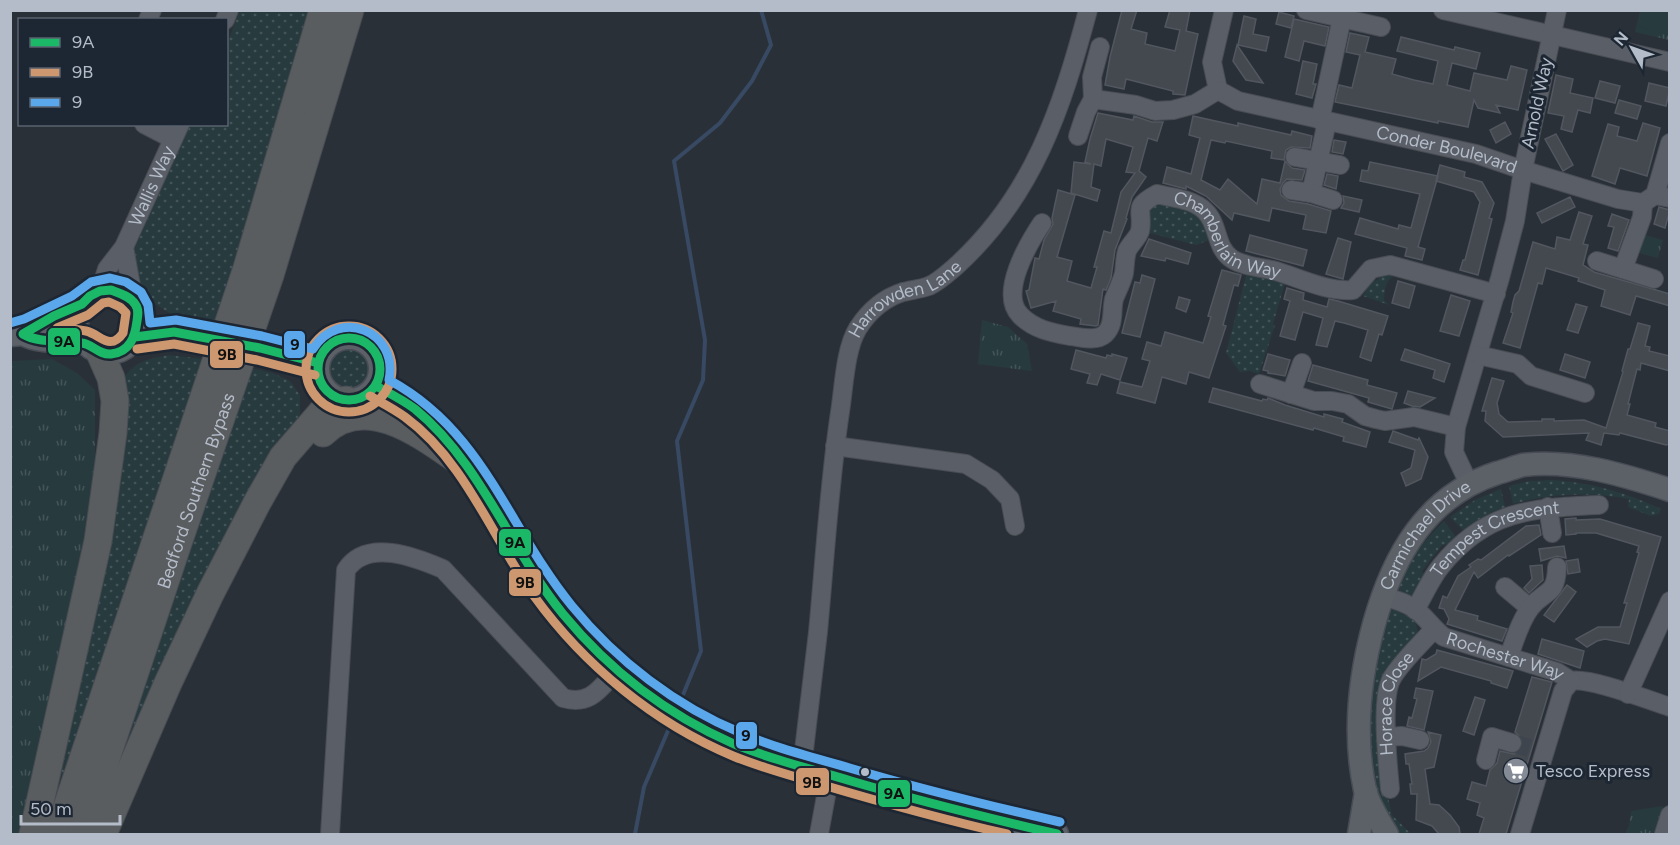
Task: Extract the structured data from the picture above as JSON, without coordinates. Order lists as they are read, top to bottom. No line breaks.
{"streets":{"highway":["Bedford Southern Bypass"],"main road":["Carmichael Drive"],"street":["Arnold Way","Conder Boulevard","Wallis Way","Chamberlain Way","Harrowden Lane","Tempest Crescent","Rochester Way","Horace Close"]},"crossings":[["Arnold Way","Conder Boulevard"],["Conder Boulevard","Chamberlain Way"],["Conder Boulevard","Carmichael Drive"],["Carmichael Drive","Rochester Way"],["Tempest Crescent","Rochester Way"],["Rochester Way","Horace Close"]],"places":{"supermarket":["Tesco Express"]},"lines":["transit line 9","transit line 9A","transit line 9B"],"legend":["9A","9B","9"],"scale_bar":"50 m","north":"top left"}
